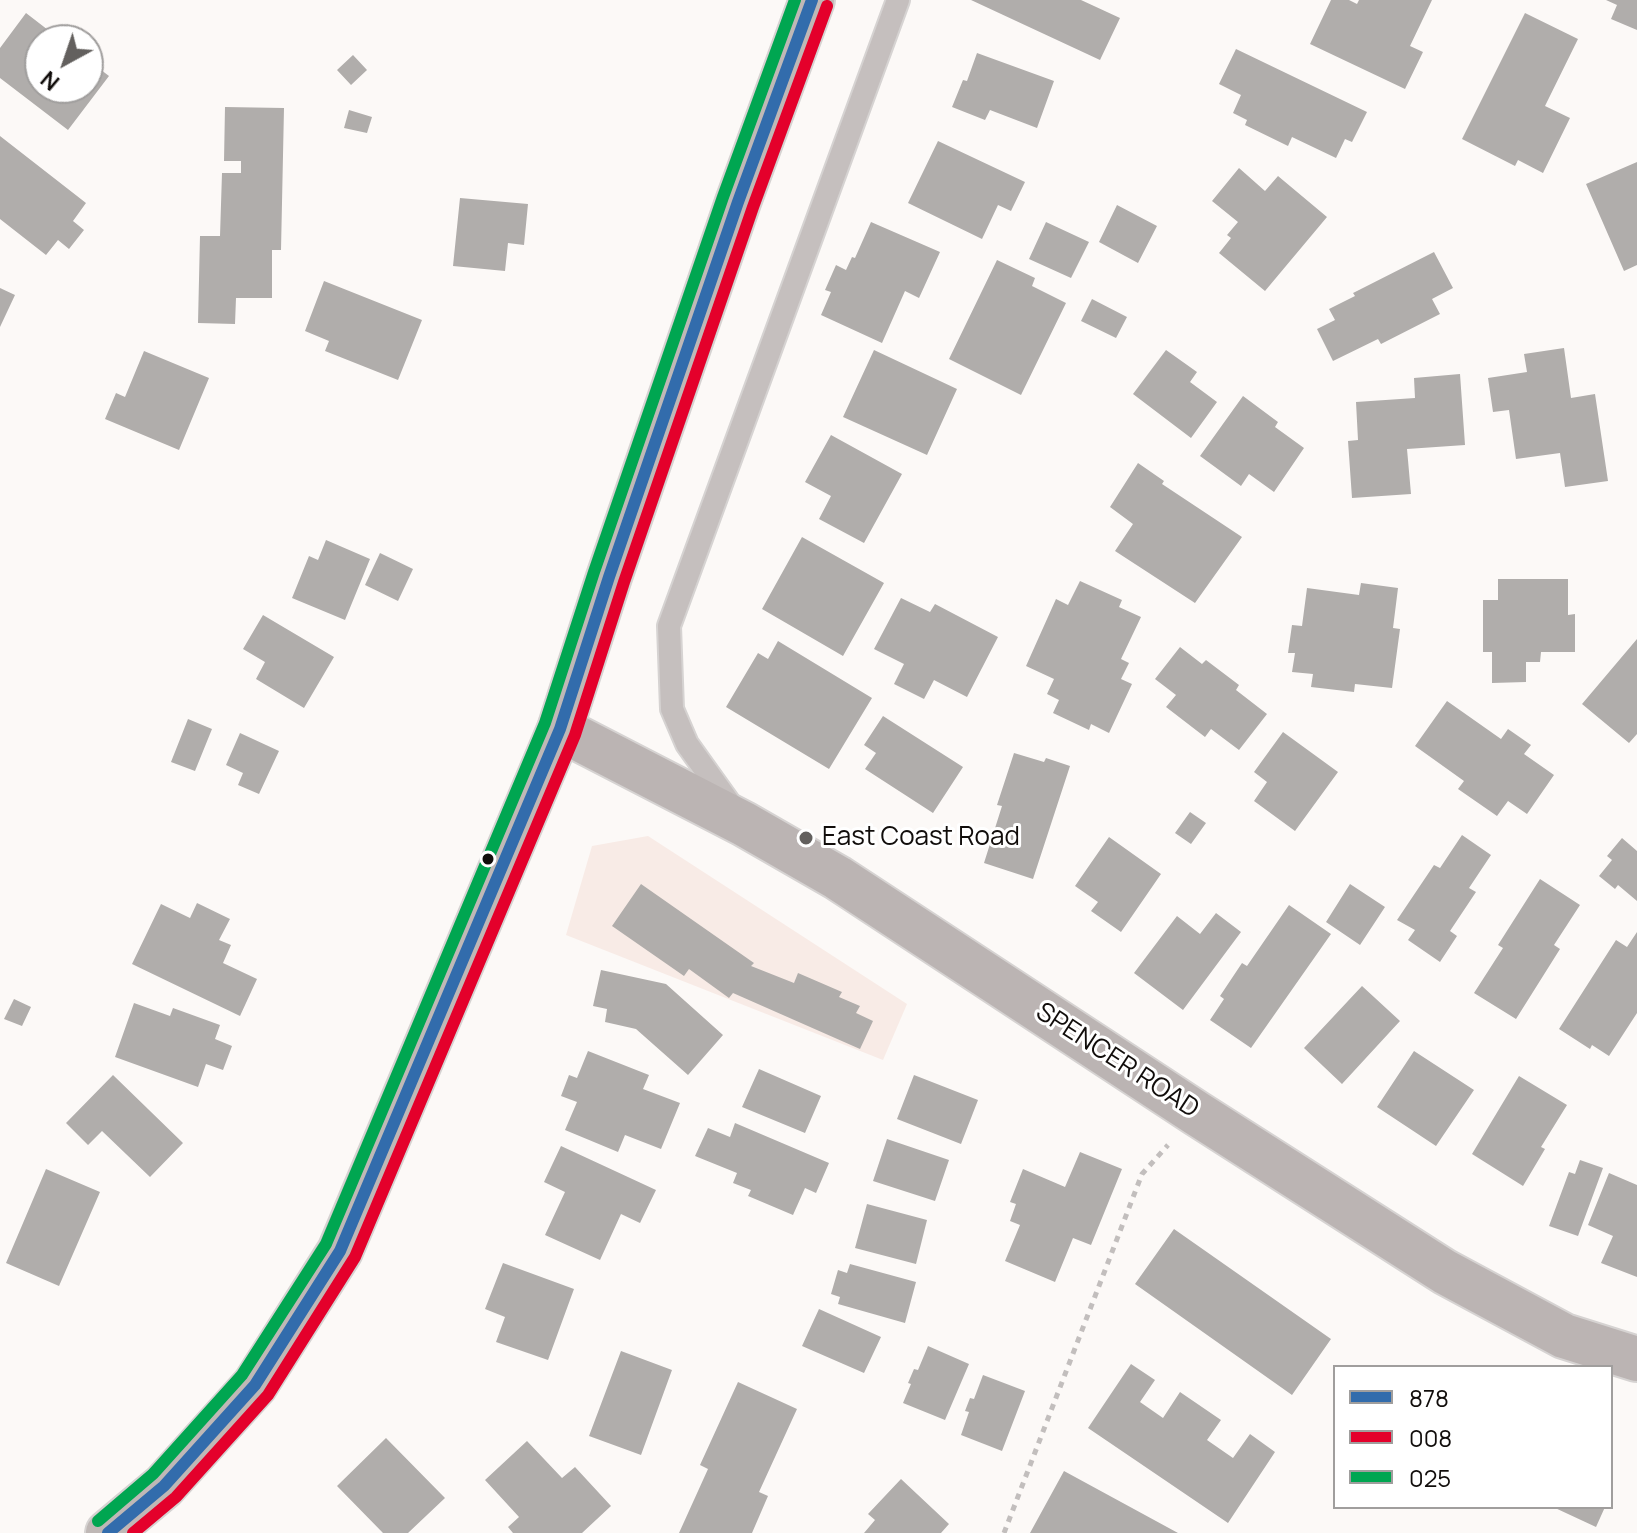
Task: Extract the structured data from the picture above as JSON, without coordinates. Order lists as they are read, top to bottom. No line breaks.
{"streets":{"street":["SPENCER ROAD"]},"places":["East Coast Road"],"lines":["transit line 878","transit line 025","transit line 008"],"legend":["878","008","025"],"north":"bottom left"}
